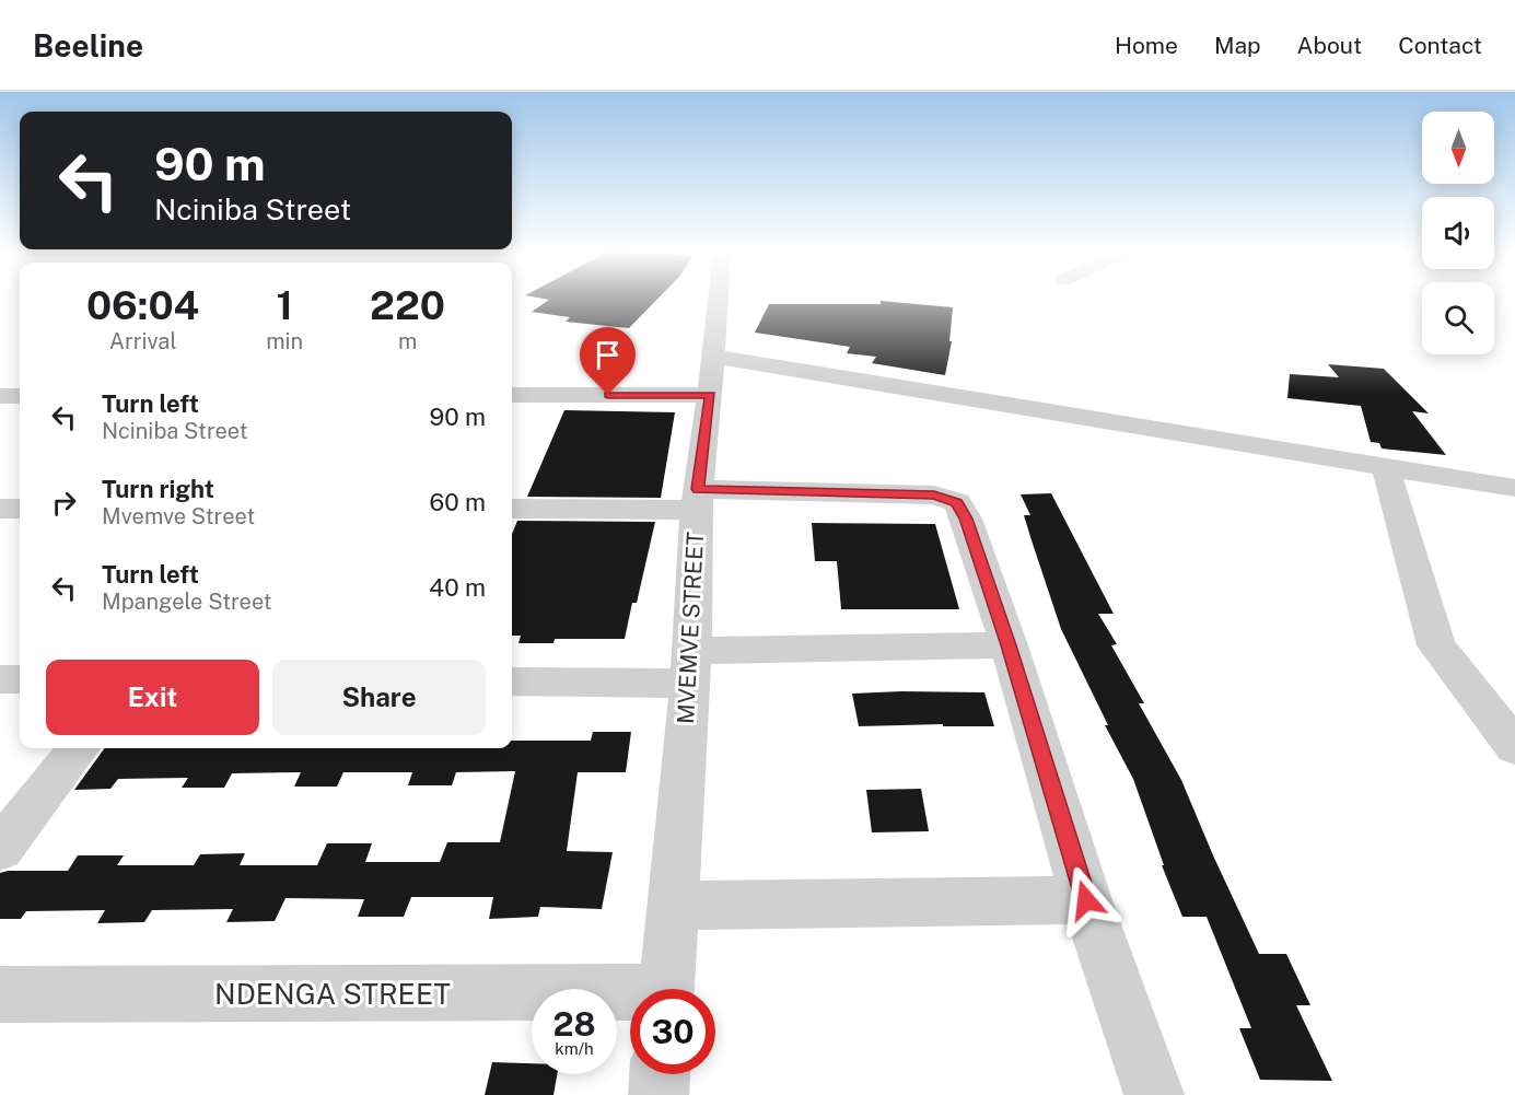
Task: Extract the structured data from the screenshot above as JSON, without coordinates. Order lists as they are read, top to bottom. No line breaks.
{"streets":{"street":["MVEMVE STREET","NDENGA STREET"]},"north":"bottom","page":{"header":"Beeline","nav":["Home","Map","About","Contact"],"turn":["90 m","Nciniba Street"],"eta":["06:04","Arrival","1","min","220","m"],"list":[{"name":"Turn left","note":"Nciniba Street","value":"90 m"},{"name":"Turn right","note":"Mvemve Street","value":"60 m"},{"name":"Turn left","note":"Mpangele Street","value":"40 m"}],"buttons":["Exit","Share"],"speed":"28 km/h","limit":"30"}}
